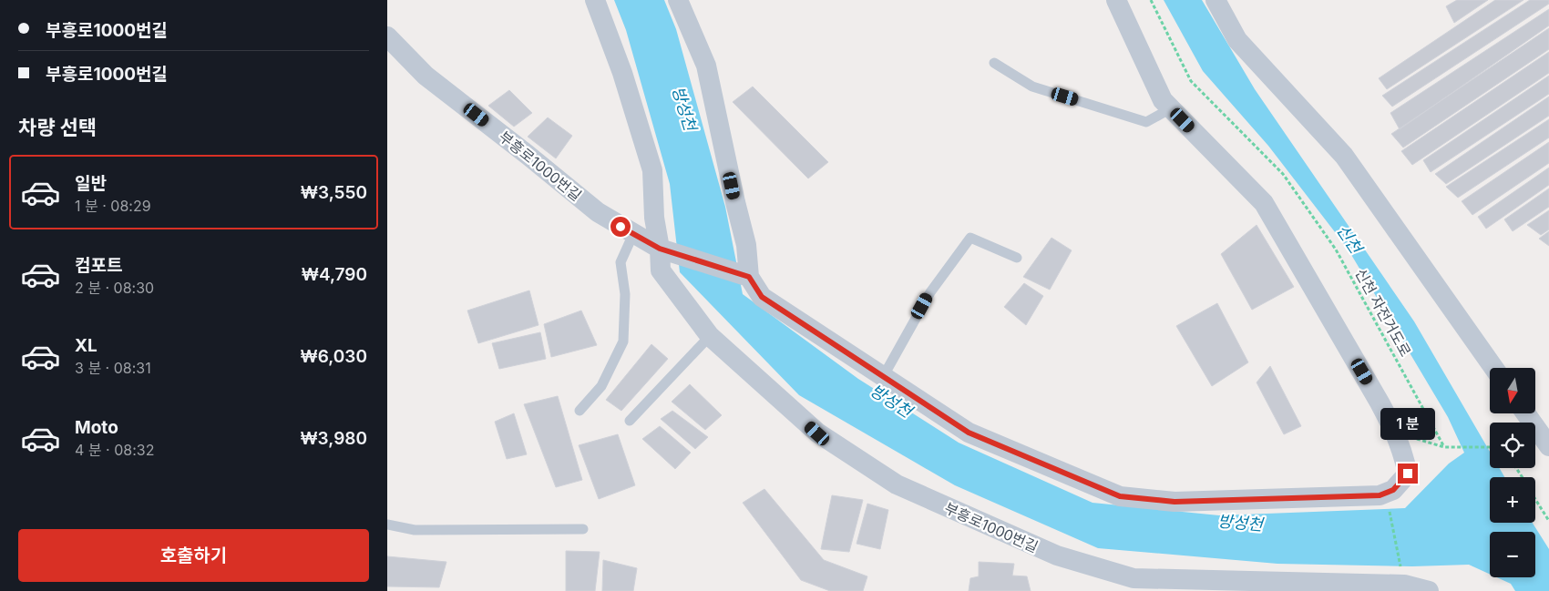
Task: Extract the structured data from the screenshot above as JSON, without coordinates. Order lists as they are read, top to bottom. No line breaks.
{"streets":{"street":["부흥로1000번길"],"path":["신천 자전거도로"]},"water":["방성천","신천"],"north":"bottom","page":{"banner":["부흥로1000번길","부흥로1000번길"],"heading":"차량 선택","list":[{"name":"일반","note":"1 분 · 08:29","value":"₩3,550"},{"name":"컴포트","note":"2 분 · 08:30","value":"₩4,790"},{"name":"XL","note":"3 분 · 08:31","value":"₩6,030"},{"name":"Moto","note":"4 분 · 08:32","value":"₩3,980"}],"map_buttons":["+","−"],"bubble":"1 분","buttons":"호출하기"}}
